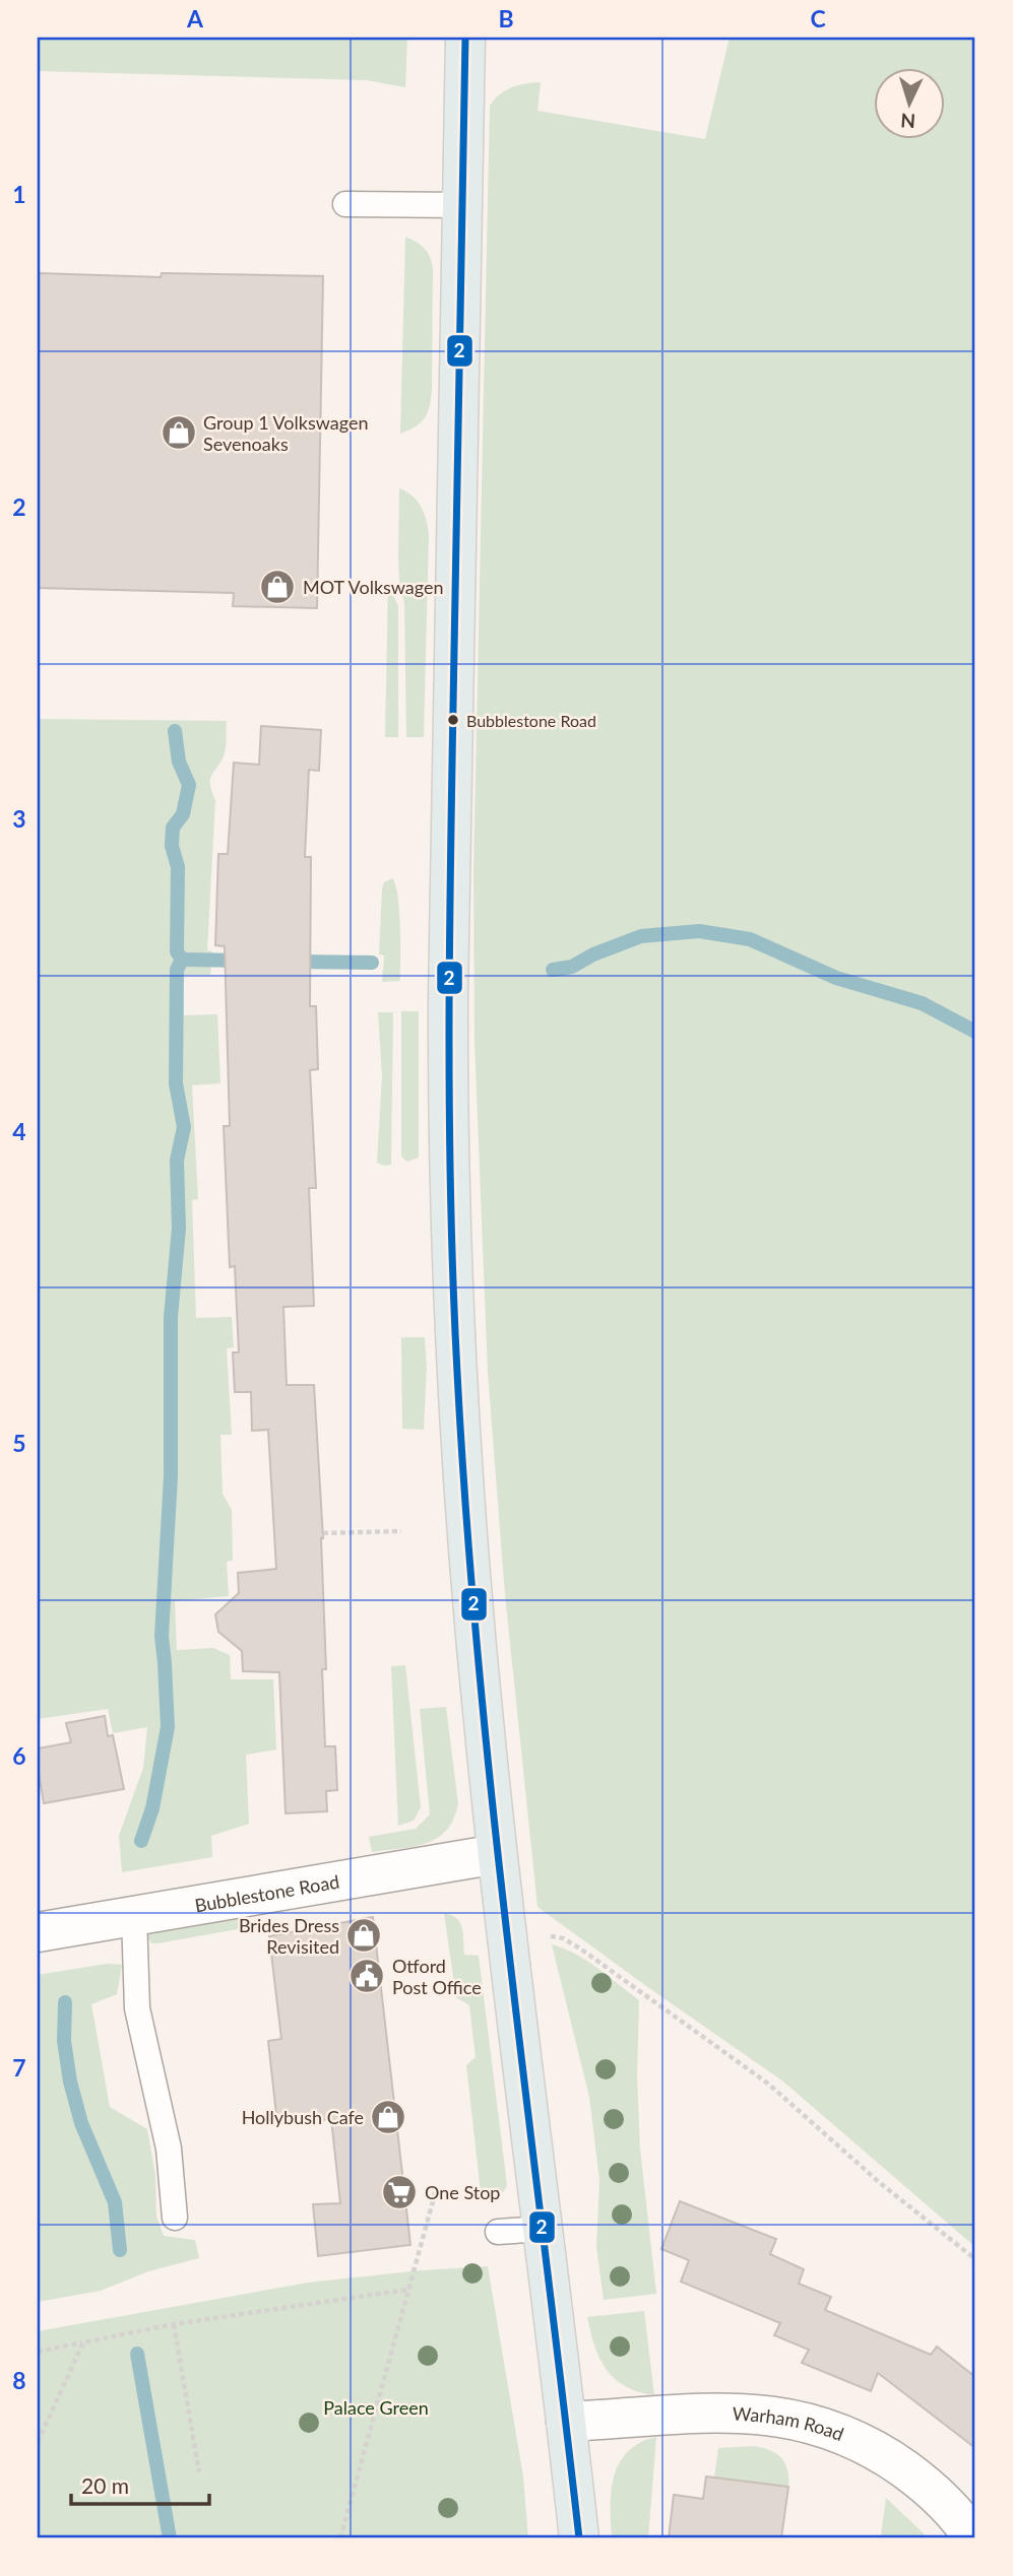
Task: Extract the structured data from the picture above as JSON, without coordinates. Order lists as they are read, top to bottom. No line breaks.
{"streets":{"street":["Bubblestone Road","Warham Road"]},"parks":["Palace Green"],"places":{"shop":["Group 1 Volkswagen Sevenoaks","MOT Volkswagen","Brides Dress Revisited","Hollybush Cafe"],"other":["Bubblestone Road"],"public building":["Otford Post Office"],"supermarket":["One Stop"]},"lines":["transit line 2"],"scale_bar":"20 m","north":"bottom","grid":{"columns":["A","B","C"],"rows":["1","2","3","4","5","6","7","8"]}}
